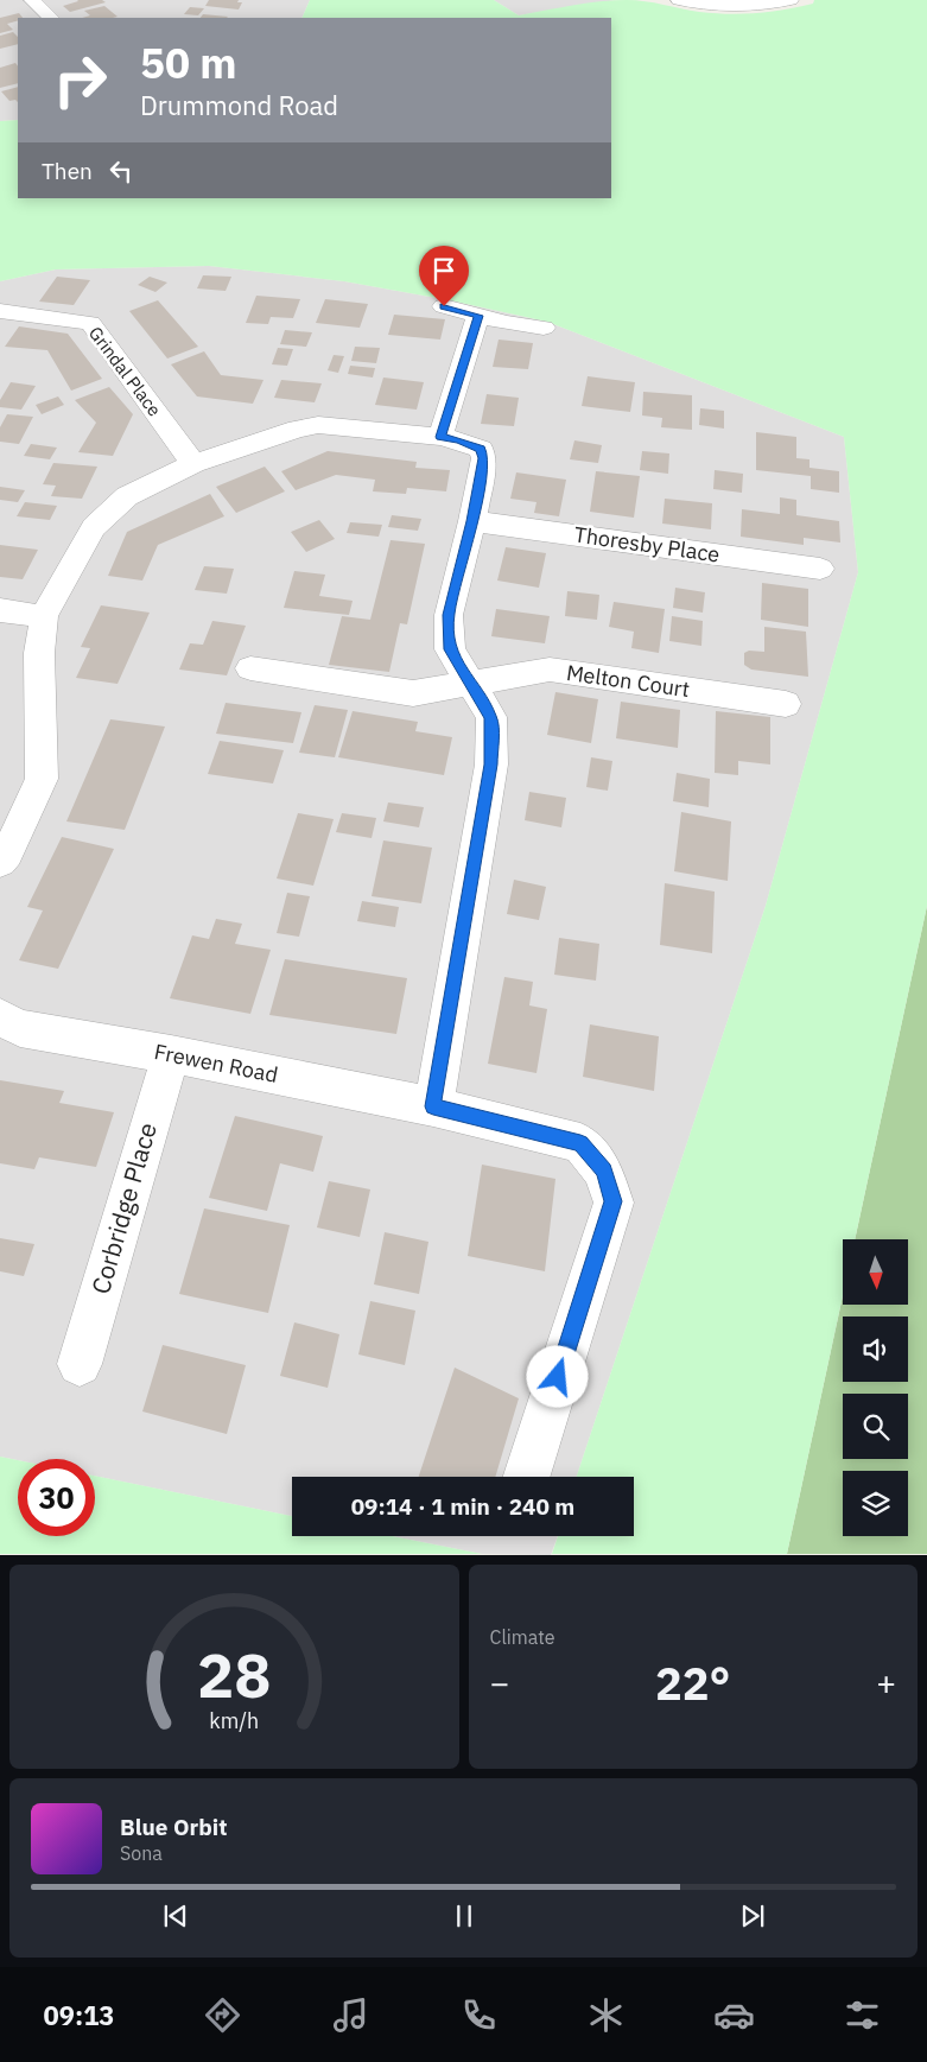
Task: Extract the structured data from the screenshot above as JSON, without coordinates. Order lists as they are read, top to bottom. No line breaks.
{"streets":{"street":["Grindal Place","Thoresby Place","Melton Court","Frewen Road","Corbridge Place"]},"crossings":[["Frewen Road","Corbridge Place"]],"north":"bottom","page":{"turn":["50 m","Drummond Road"],"then":"Then","limit":"30","trip":"09:14 · 1 min · 240 m","tile":"Climate","heat":["−","22°","+"],"song":["Blue Orbit","Sona"],"tabs":"09:13","gauge":["28","km/h"]}}
